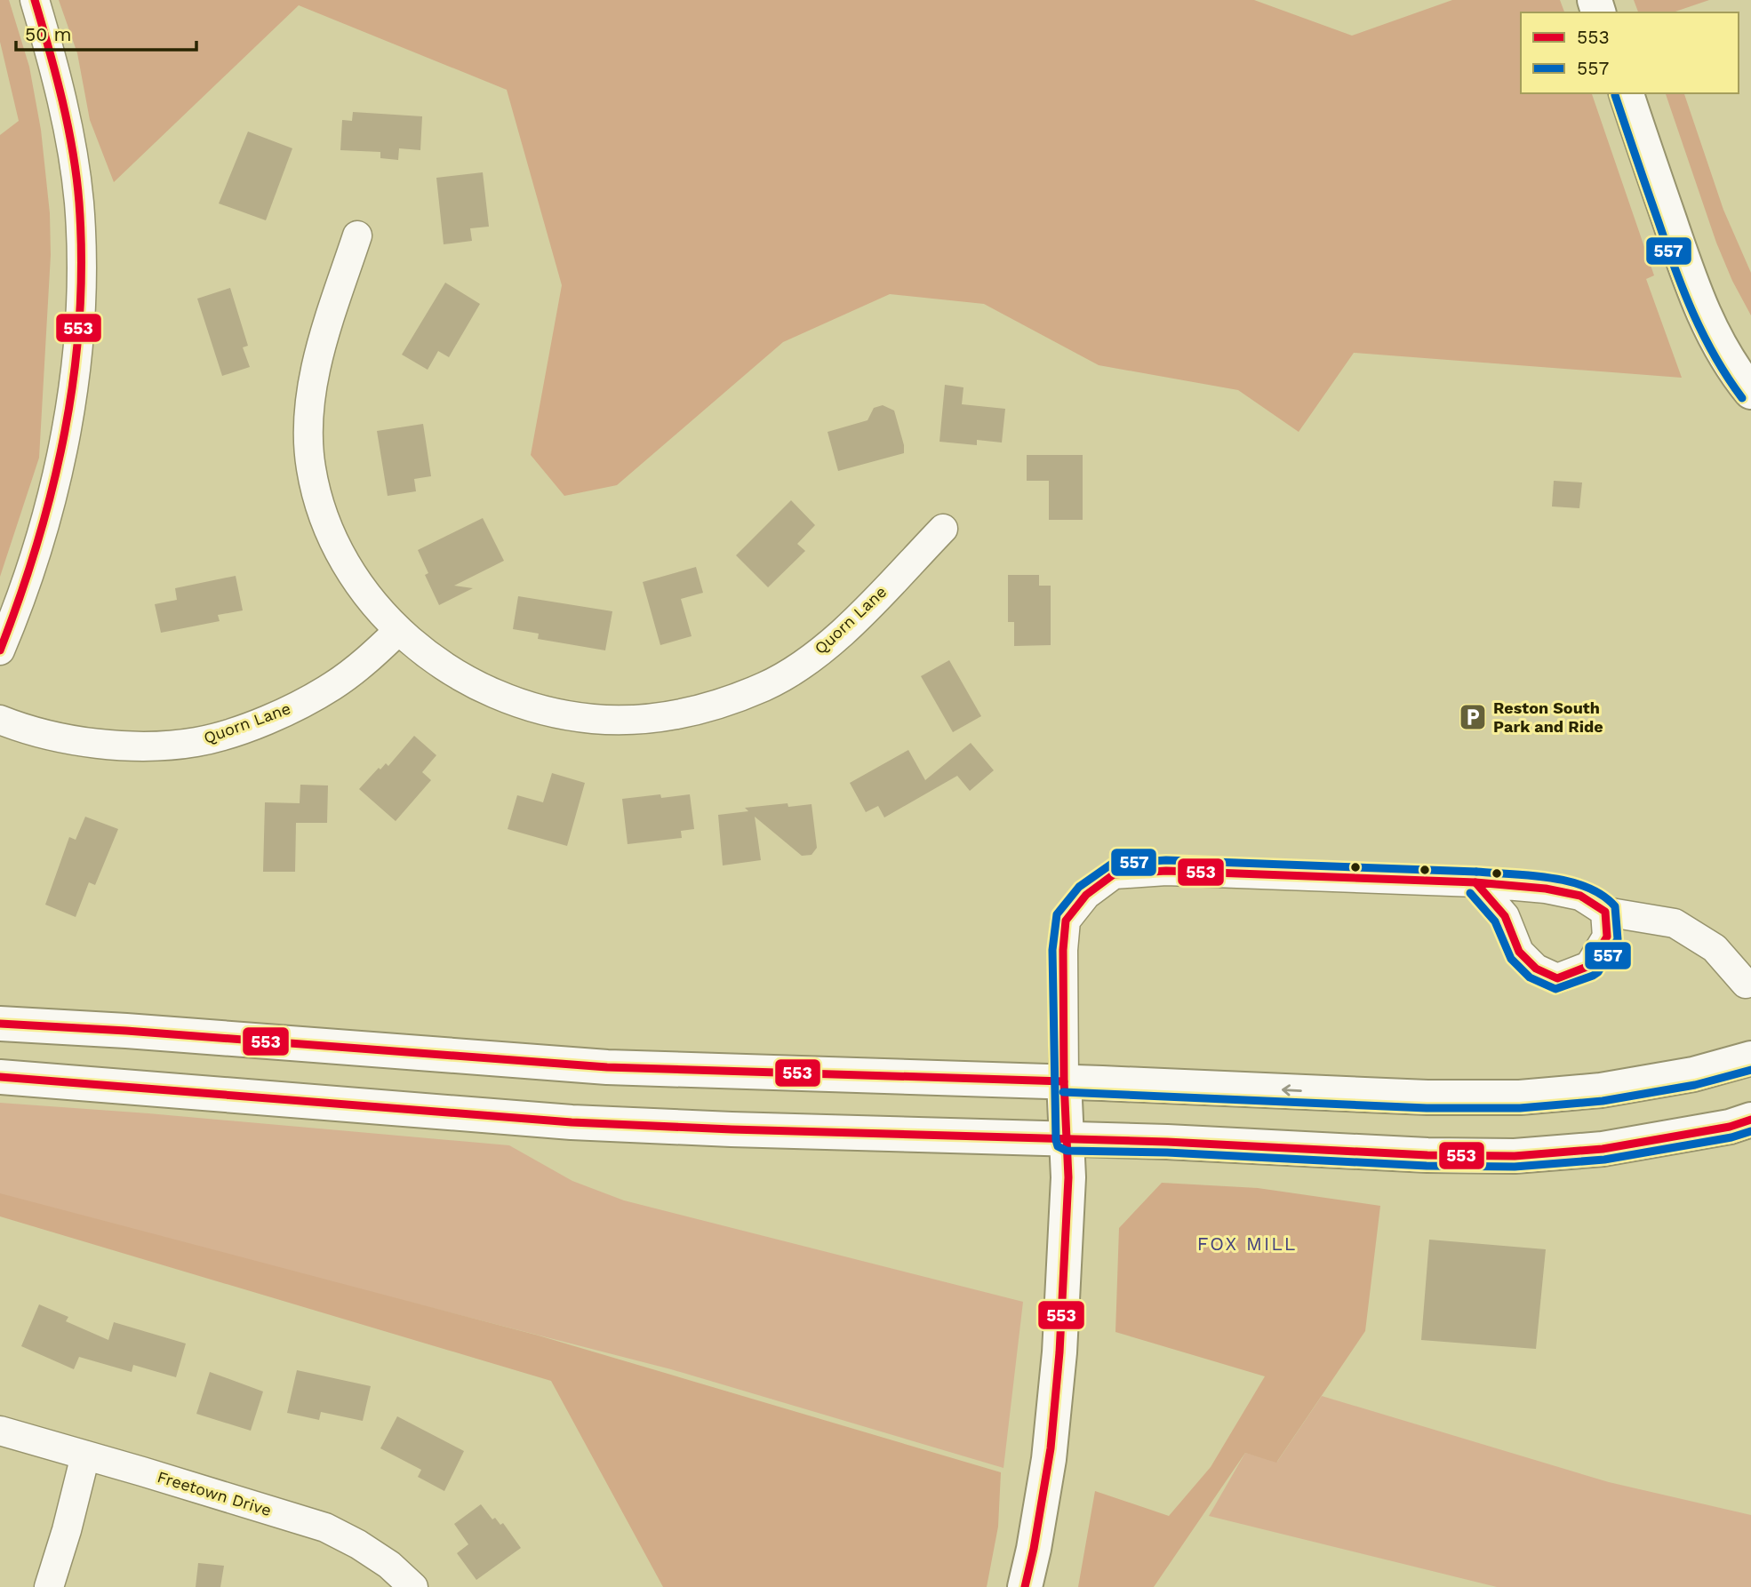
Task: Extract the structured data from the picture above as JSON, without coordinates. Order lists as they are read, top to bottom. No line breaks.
{"streets":{"street":["Quorn Lane","Freetown Drive"]},"districts":["FOX MILL"],"places":{"parking":["Reston South Park and Ride"]},"lines":["transit line 553","transit line 557"],"legend":["553","557"],"scale_bar":"50 m"}
